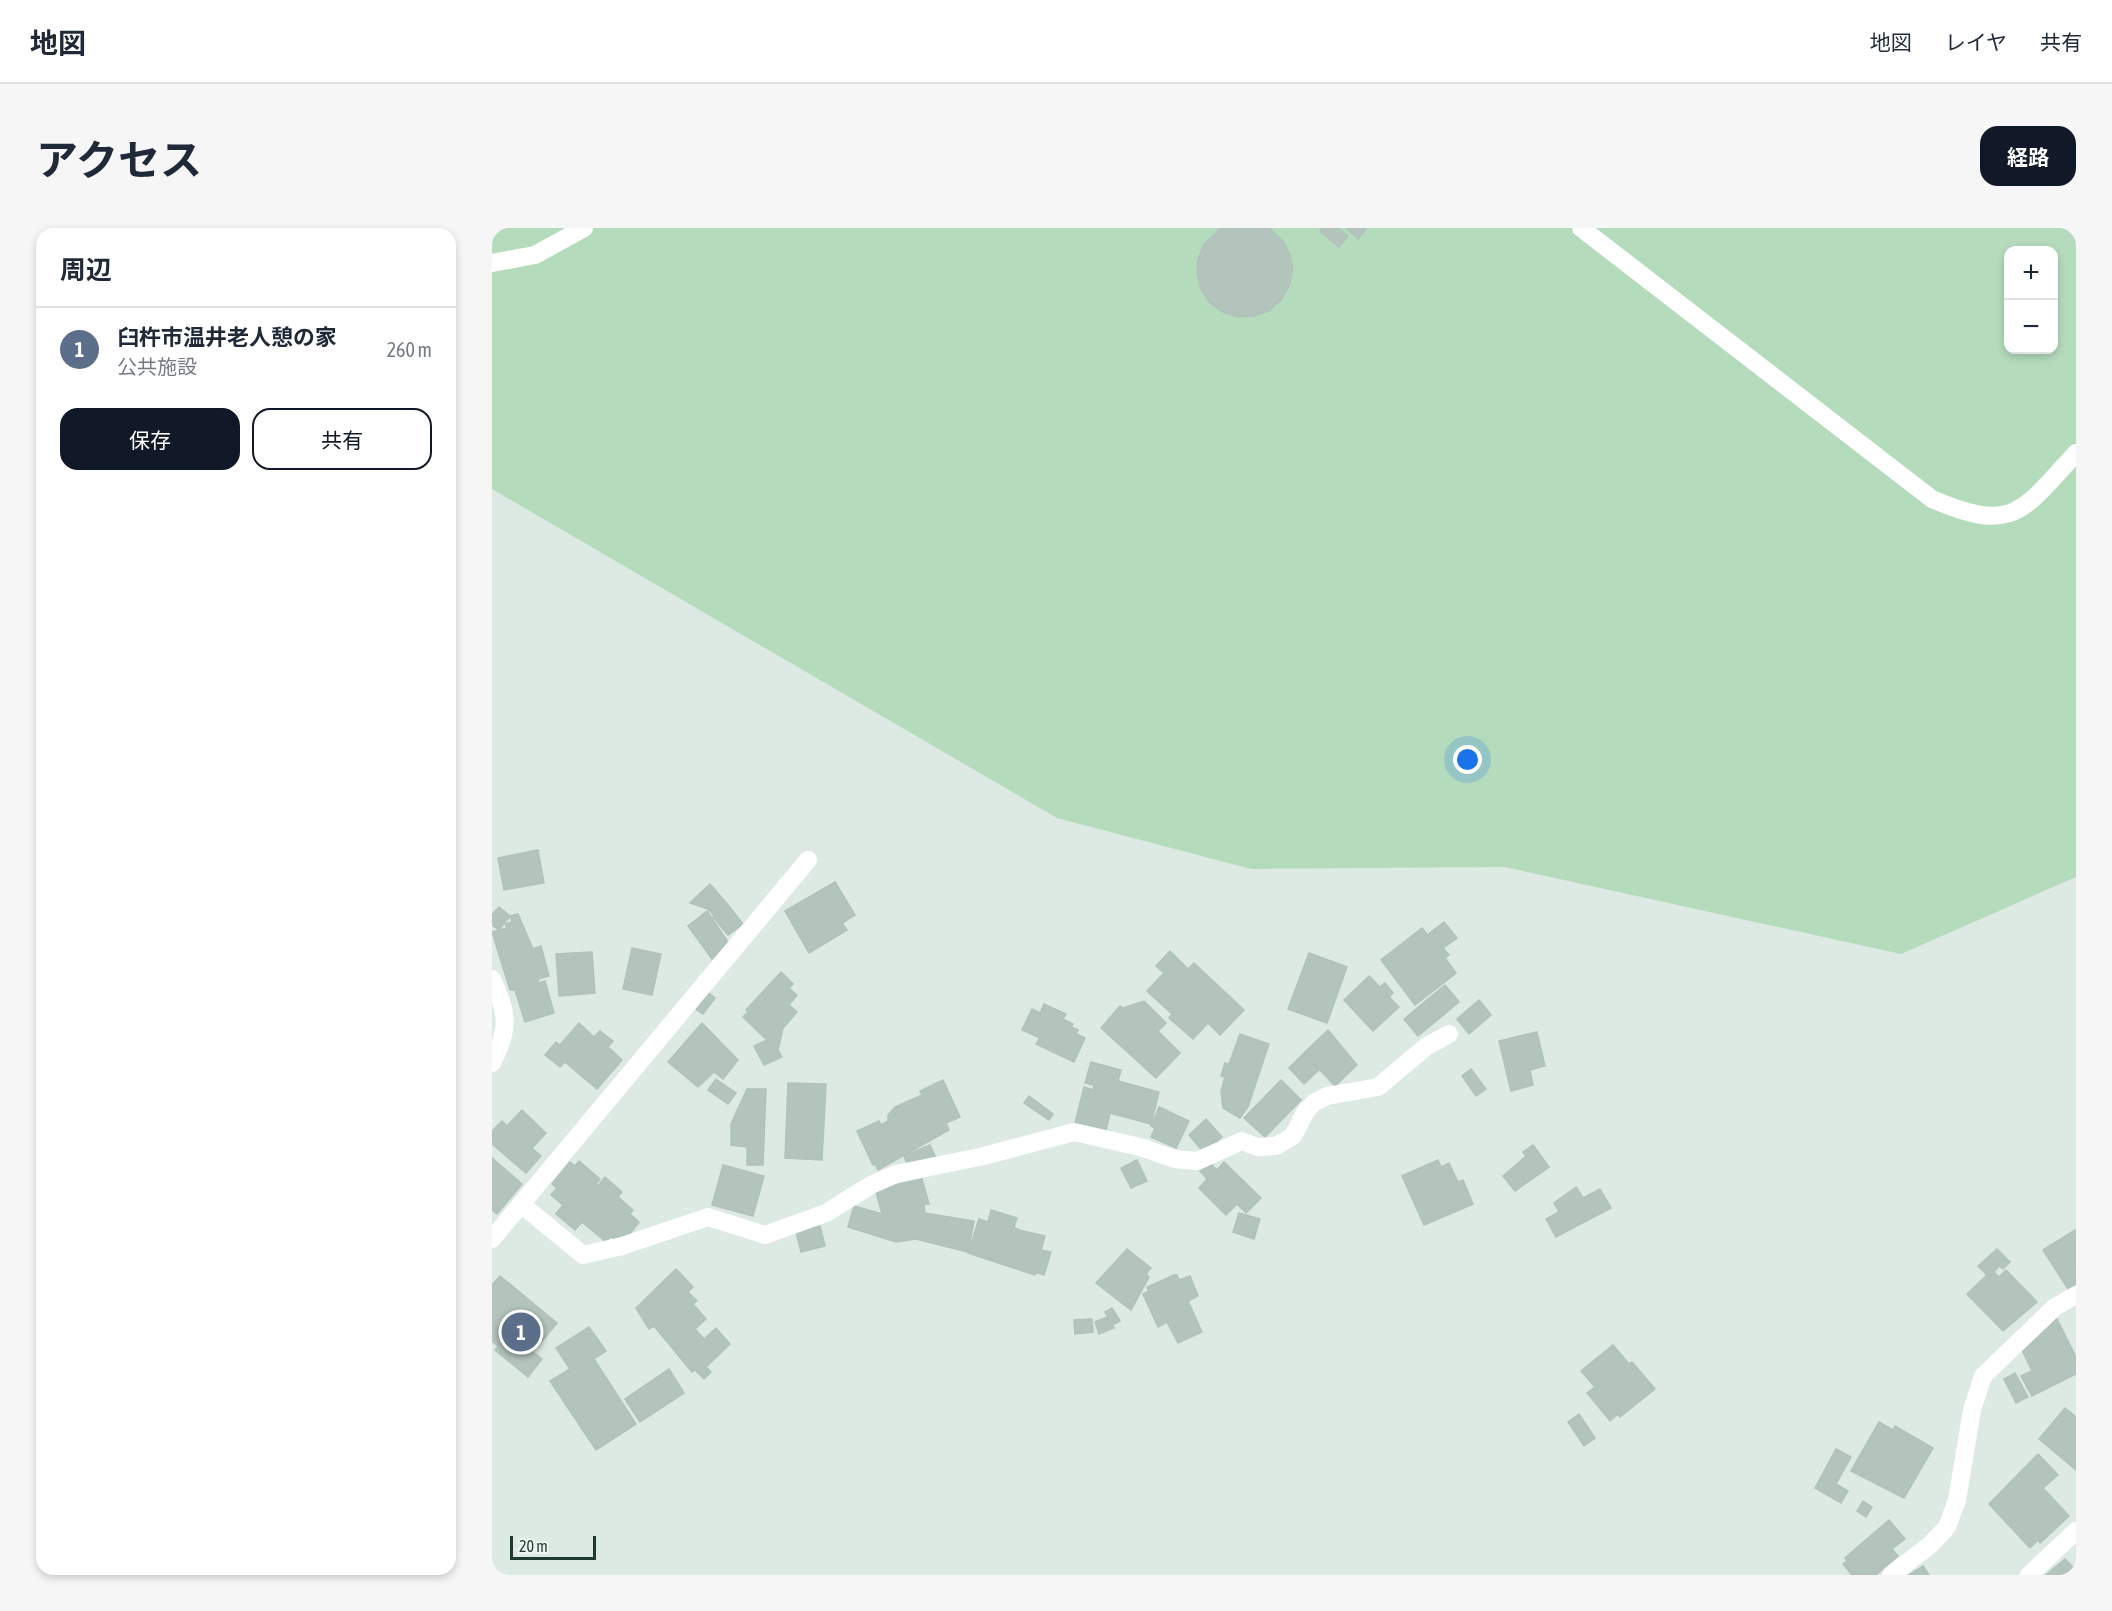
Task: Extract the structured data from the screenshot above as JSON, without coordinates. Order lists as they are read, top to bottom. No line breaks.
{"scale_bar":"20 m","page":{"header":"地図","nav":["地図","レイヤ","共有"],"title":"アクセス","buttons":["経路",["保存","共有"]],"heading":"周辺","map_buttons":["+","−"],"list":[{"mark":"1","name":"臼杵市温井老人憩の家","note":"公共施設","value":"260 m"}],"pins":"1","scale":"20 m"}}
